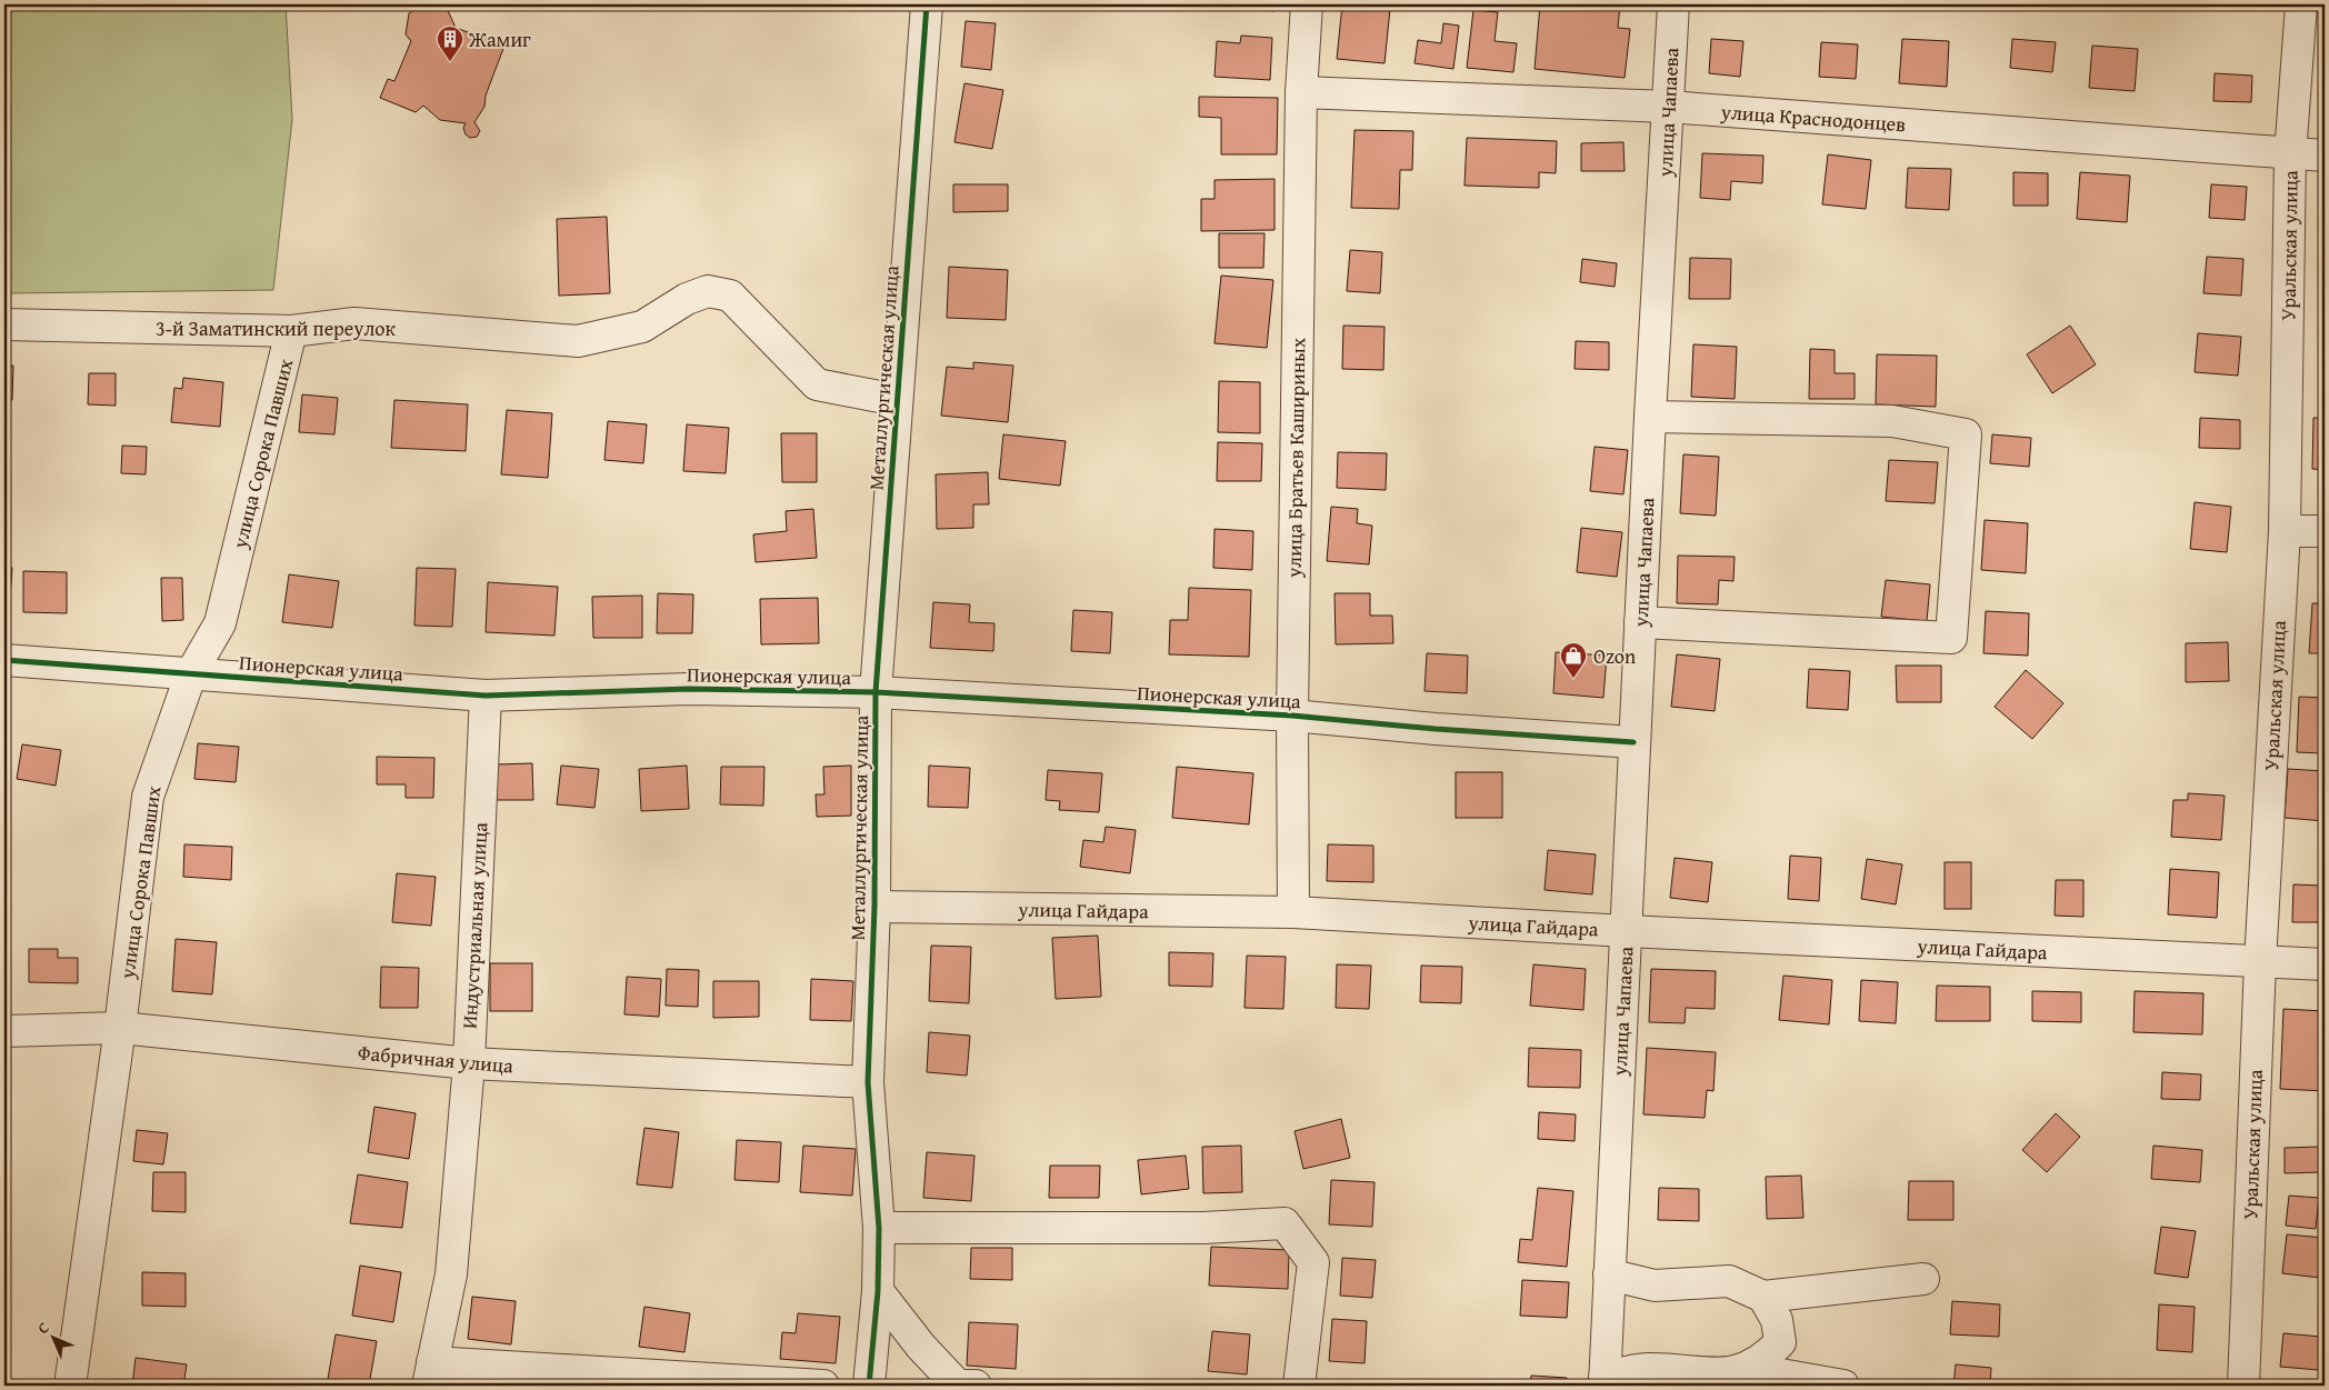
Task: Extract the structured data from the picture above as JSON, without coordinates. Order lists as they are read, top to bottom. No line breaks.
{"streets":{"street":["улица Чапаева","улица Краснодонцев","Уральская улица","3-й Заматинский переулок","Металлургическая улица","улица Сорока Павших","улица Братьев Кашириных","Пионерская улица","улица Гайдара","Индустриальная улица","Фабричная улица"]},"crossings":[["улица Чапаева","улица Краснодонцев"],["улица Чапаева","Пионерская улица"],["улица Чапаева","улица Гайдара"],["улица Краснодонцев","Уральская улица"],["улица Краснодонцев","улица Братьев Кашириных"],["Уральская улица","улица Гайдара"],["3-й Заматинский переулок","Металлургическая улица"],["3-й Заматинский переулок","улица Сорока Павших"],["Металлургическая улица","Пионерская улица"],["Металлургическая улица","улица Гайдара"],["Металлургическая улица","Фабричная улица"],["улица Сорока Павших","Пионерская улица"],["улица Сорока Павших","Фабричная улица"],["улица Братьев Кашириных","Пионерская улица"],["улица Братьев Кашириных","улица Гайдара"],["Пионерская улица","Индустриальная улица"],["Индустриальная улица","Фабричная улица"]],"places":{"building":["Жамиг"],"shop":["Ozon"]},"north":"top left"}
